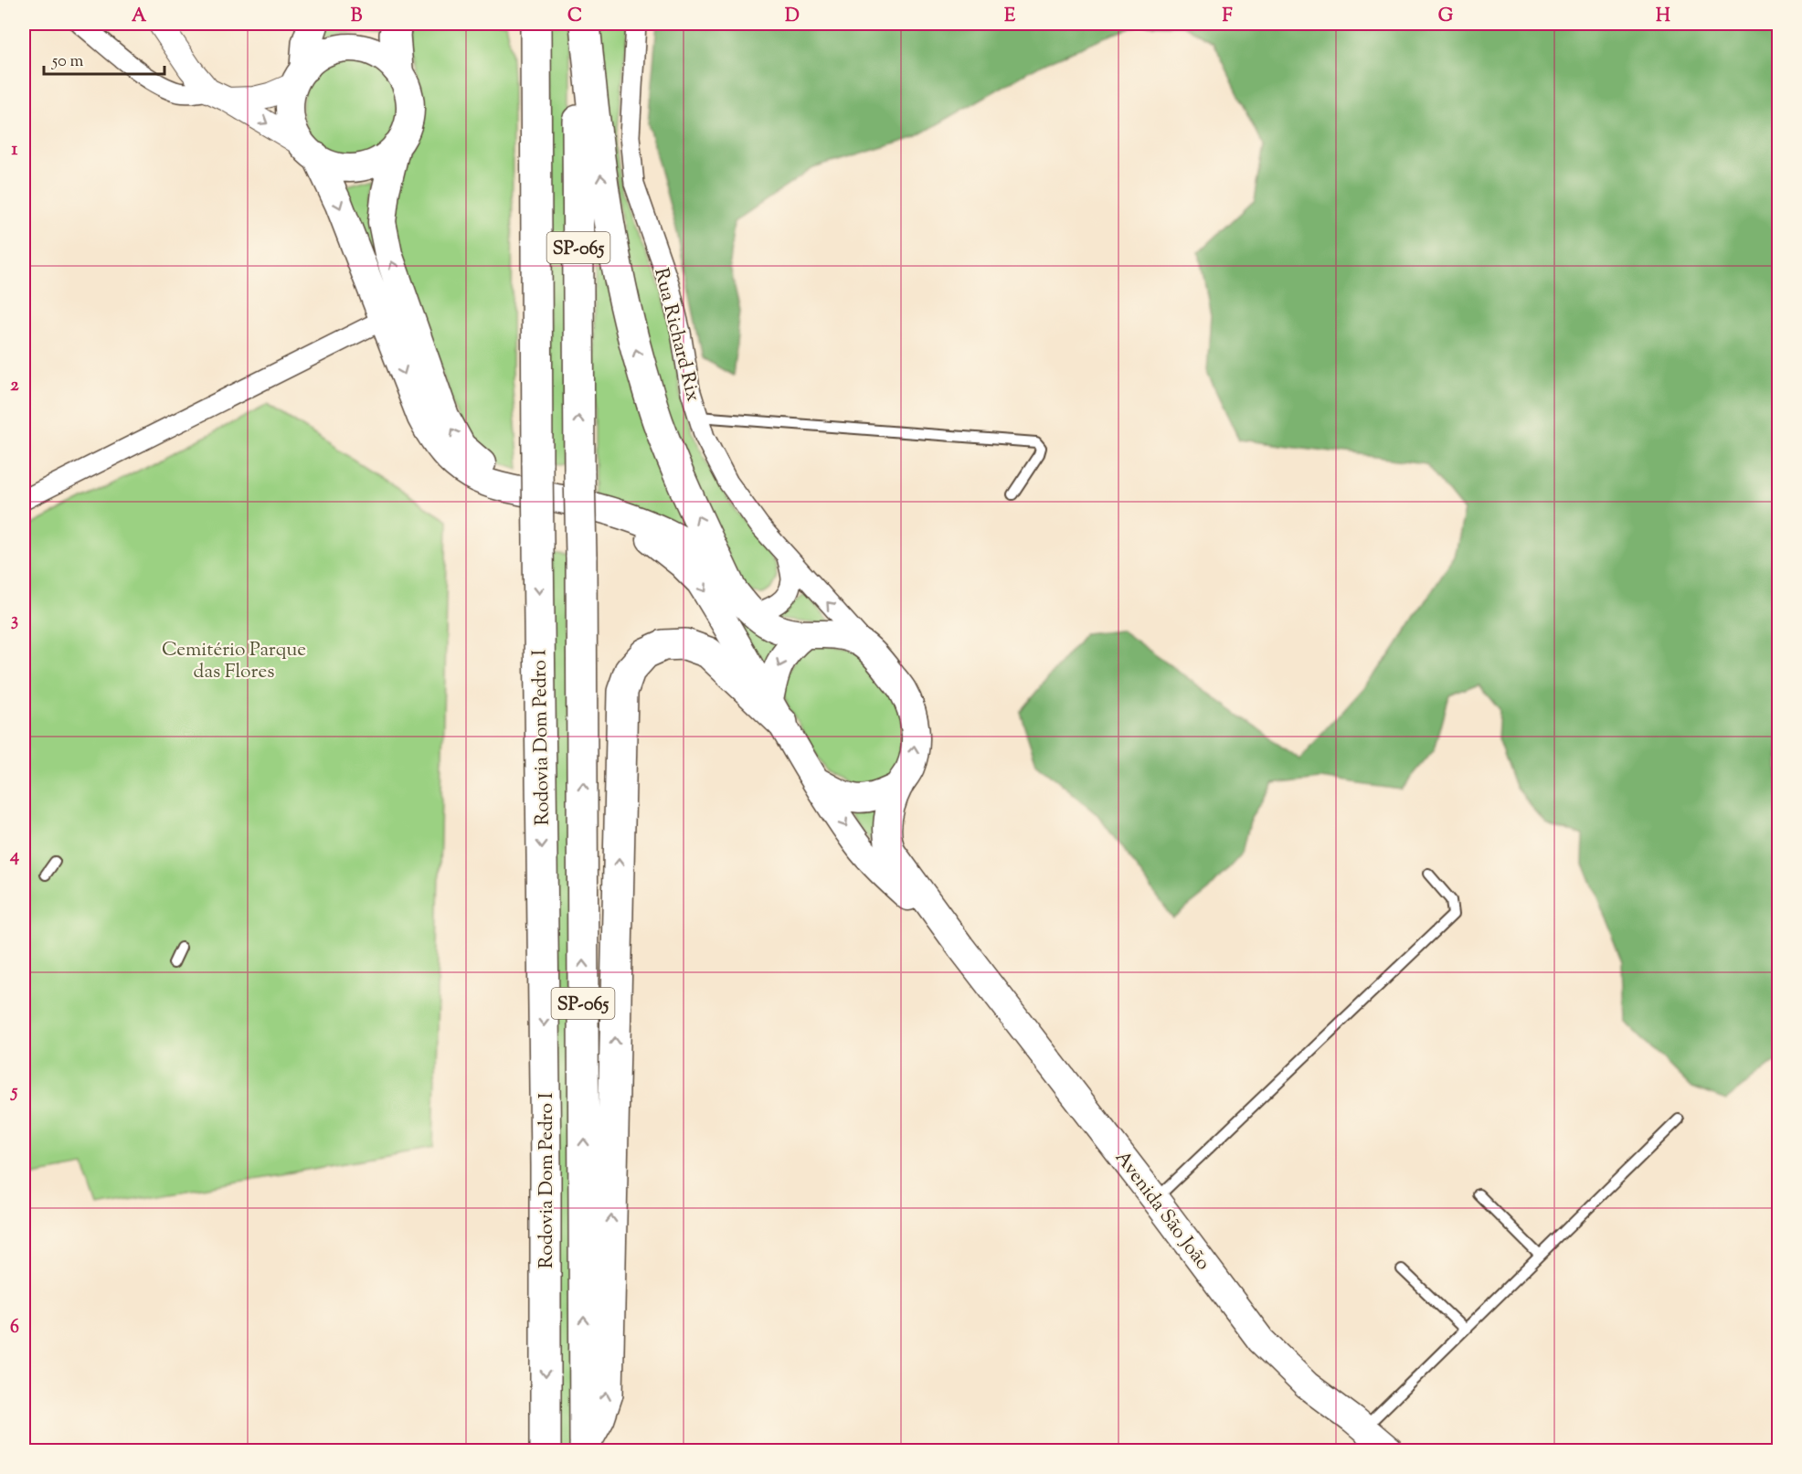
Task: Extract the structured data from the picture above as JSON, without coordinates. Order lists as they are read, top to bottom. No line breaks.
{"streets":{"highway":["SP-065","Rodovia Dom Pedro I"],"main road":["Avenida São João"],"street":["Rua Richard Rix"]},"parks":["Cemitério Parque das Flores"],"scale_bar":"50 m","grid":{"columns":["A","B","C","D","E","F","G","H"],"rows":["1","2","3","4","5","6"]}}
